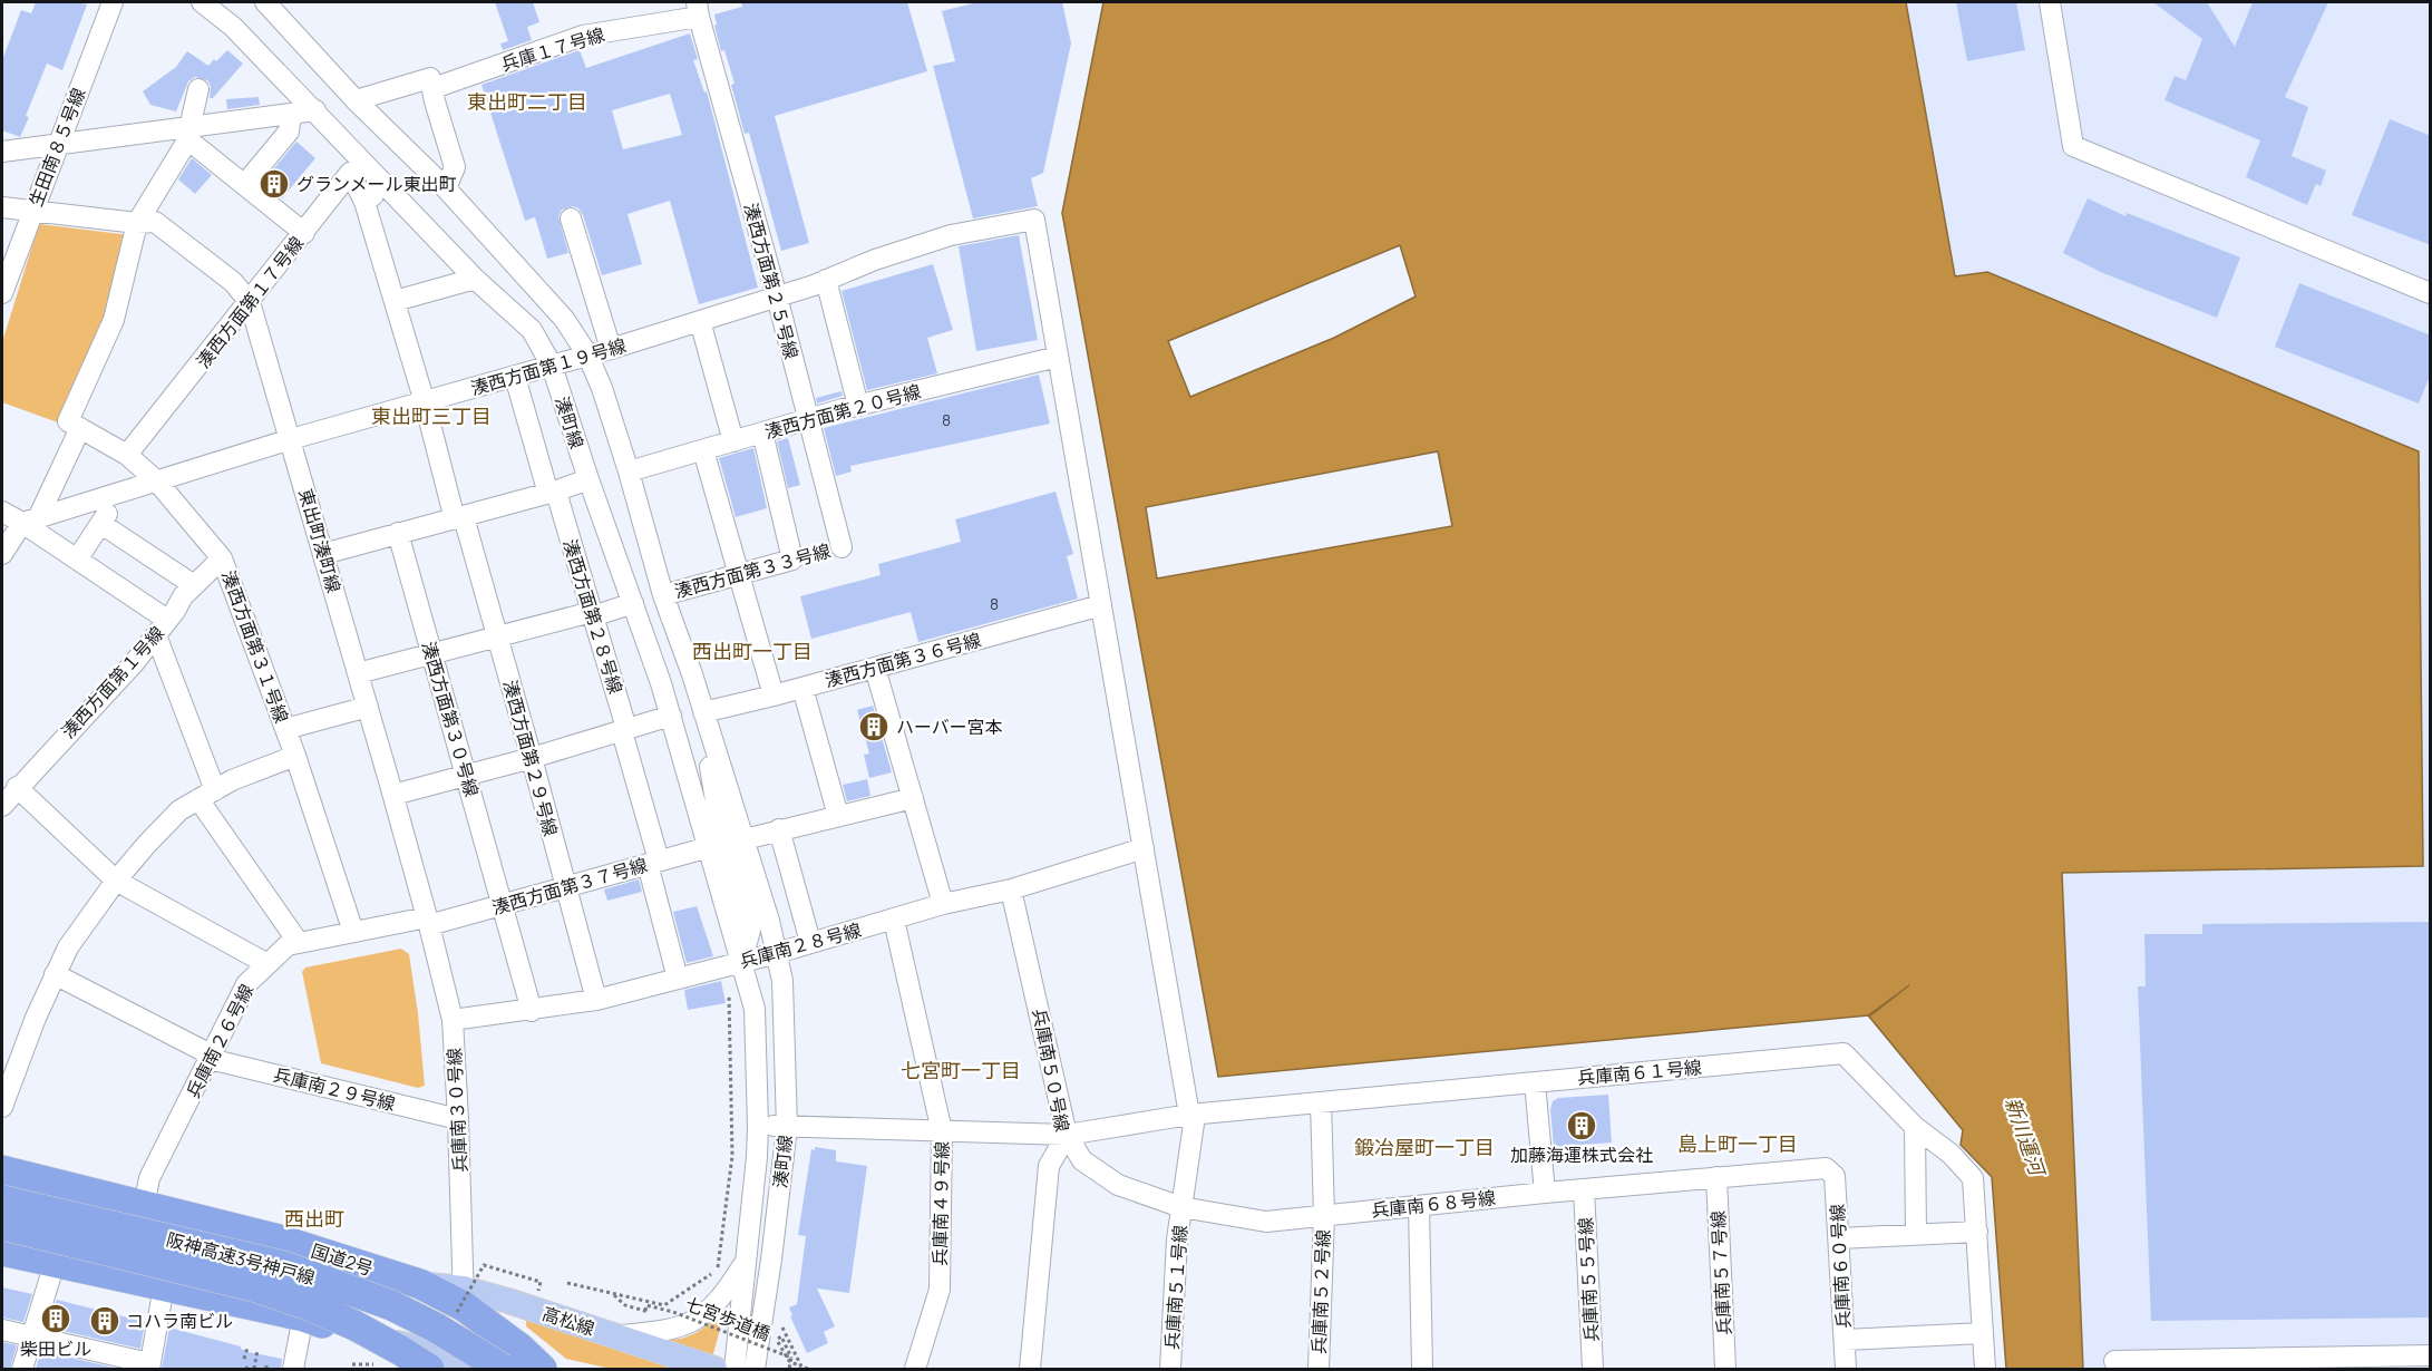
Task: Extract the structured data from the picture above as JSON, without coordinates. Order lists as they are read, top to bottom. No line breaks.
{"streets":{"highway":["阪神高速3号神戸線","国道2号"],"main road":["高松線"],"street":["兵庫１７号線","生田南８５号線","湊西方面第２５号線","湊西方面第１７号線","湊西方面第１９号線","湊西方面第２０号線","湊町線","東出町湊町線","湊西方面第３３号線","湊西方面第２８号線","湊西方面第３１号線","湊西方面第３６号線","湊西方面第１号線","湊西方面第３０号線","湊西方面第２９号線","湊西方面第３７号線","兵庫南２８号線","兵庫南２６号線","兵庫南５０号線","兵庫南６１号線","兵庫南２９号線","兵庫南３０号線","兵庫南４９号線","兵庫南６８号線","兵庫南６０号線","兵庫南５７号線","兵庫南５５号線","兵庫南５１号線","兵庫南５２号線"],"path":["七宮歩道橋"]},"crossings":[["兵庫１７号線","湊西方面第２５号線"],["生田南８５号線","東出町湊町線"],["湊西方面第２５号線","湊西方面第１９号線"],["湊西方面第２５号線","湊西方面第２０号線"],["湊西方面第１７号線","東出町湊町線"],["湊西方面第１７号線","湊西方面第３１号線"],["湊西方面第１７号線","湊西方面第２９号線"],["湊西方面第１９号線","湊町線"],["湊西方面第１９号線","東出町湊町線"],["湊西方面第１９号線","湊西方面第２８号線"],["湊西方面第１９号線","湊西方面第３１号線"],["湊西方面第１９号線","湊西方面第２９号線"],["湊西方面第１９号線","兵庫南５１号線"],["湊西方面第２０号線","湊町線"],["湊西方面第２０号線","湊西方面第３３号線"],["湊西方面第２０号線","兵庫南５１号線"],["湊町線","湊西方面第３３号線"],["湊町線","湊西方面第３６号線"],["湊町線","湊西方面第３７号線"],["湊町線","兵庫南２８号線"],["湊町線","兵庫南６１号線"],["東出町湊町線","湊西方面第３７号線"],["東出町湊町線","兵庫南２６号線"],["東出町湊町線","兵庫南３０号線"],["湊西方面第２８号線","湊西方面第３７号線"],["湊西方面第２８号線","兵庫南２８号線"],["湊西方面第３１号線","湊西方面第１号線"],["湊西方面第３１号線","兵庫南２６号線"],["湊西方面第３６号線","兵庫南５１号線"],["湊西方面第３０号線","湊西方面第３７号線"],["湊西方面第３０号線","兵庫南２８号線"],["湊西方面第２９号線","湊西方面第３７号線"],["湊西方面第２９号線","兵庫南２８号線"],["湊西方面第３７号線","兵庫南２６号線"],["湊西方面第３７号線","兵庫南３０号線"],["兵庫南２８号線","兵庫南５０号線"],["兵庫南２８号線","兵庫南３０号線"],["兵庫南２８号線","兵庫南４９号線"],["兵庫南２８号線","兵庫南５１号線"],["兵庫南２６号線","兵庫南２９号線"],["兵庫南２６号線","兵庫南３０号線"],["兵庫南２６号線","国道2号"],["兵庫南５０号線","兵庫南６１号線"],["兵庫南５０号線","兵庫南６８号線"],["兵庫南６１号線","兵庫南４９号線"],["兵庫南６１号線","兵庫南６８号線"],["兵庫南６１号線","兵庫南５１号線"],["兵庫南６１号線","兵庫南５２号線"],["兵庫南２９号線","兵庫南３０号線"],["兵庫南３０号線","国道2号"],["兵庫南３０号線","高松線"],["兵庫南６８号線","兵庫南６０号線"],["兵庫南６８号線","兵庫南５７号線"],["兵庫南６８号線","兵庫南５５号線"],["兵庫南６８号線","兵庫南５１号線"],["兵庫南６８号線","兵庫南５２号線"],["国道2号","高松線"]],"districts":["東出町二丁目","東出町三丁目","西出町一丁目","七宮町一丁目","島上町一丁目","鍛冶屋町一丁目","西出町"],"water":["新川運河"],"places":{"building":["グランメール東出町","ハーバー宮本","加藤海運株式会社","柴田ビル","コハラ南ビル"]},"house_numbers":["8","8"]}
